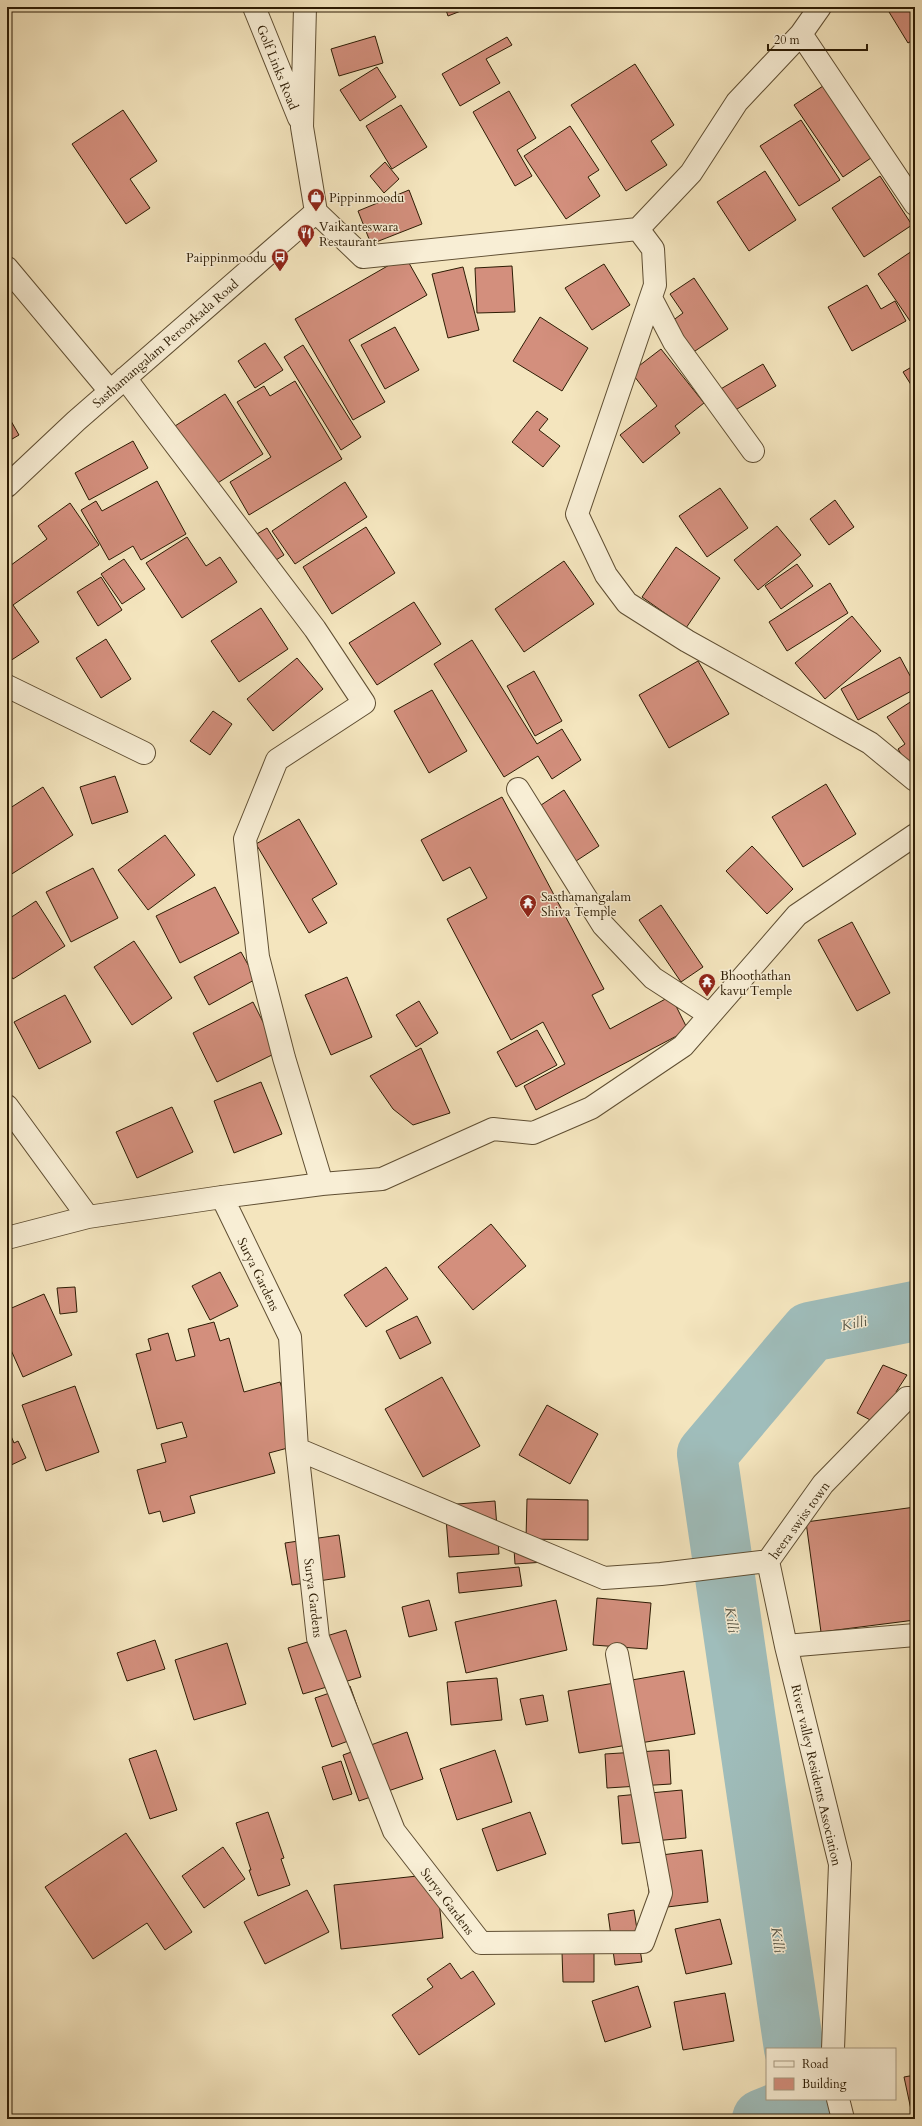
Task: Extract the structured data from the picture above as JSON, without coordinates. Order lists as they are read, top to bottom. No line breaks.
{"streets":{"street":["Golf Links Road","Sasthamangalam Peroorkada Road","Surya Gardens","heera swiss town","River valley Residents Association"]},"crossings":[["heera swiss town","River valley Residents Association"]],"water":["Killi"],"places":{"shop":["Pippinmoodu"],"restaurant":["Vaikanteswara Restaurant"],"bus stop":["Paippinmoodu"],"temple":["Sasthamangalam Shiva Temple","Bhoothathan kavu Temple"]},"legend":["Road","Building"],"scale_bar":"20 m"}
